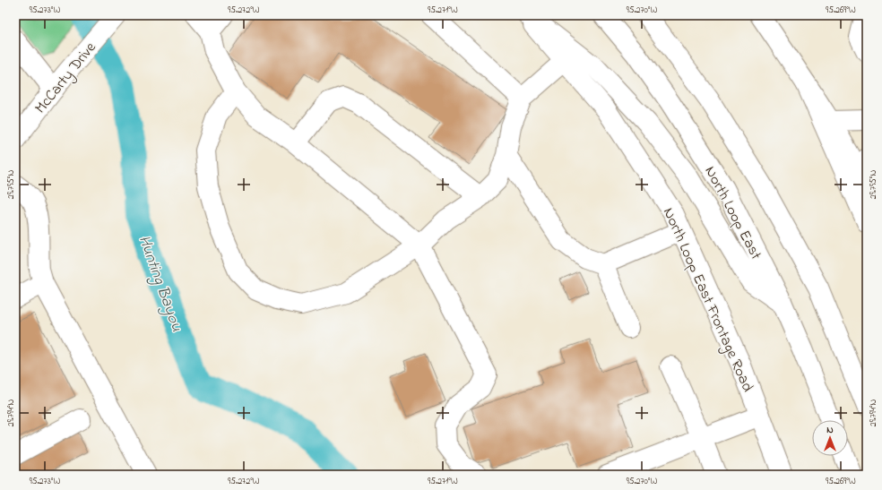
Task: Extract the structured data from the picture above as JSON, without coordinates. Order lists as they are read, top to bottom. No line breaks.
{"streets":{"main road":["McCarty Drive","North Loop East","North Loop East Frontage Road"]},"water":["Hunting Bayou"],"north":"top","coordinates":["95.273°W","95.272°W","95.271°W","95.270°W","95.269°W","29.795°N","29.794°N"]}
